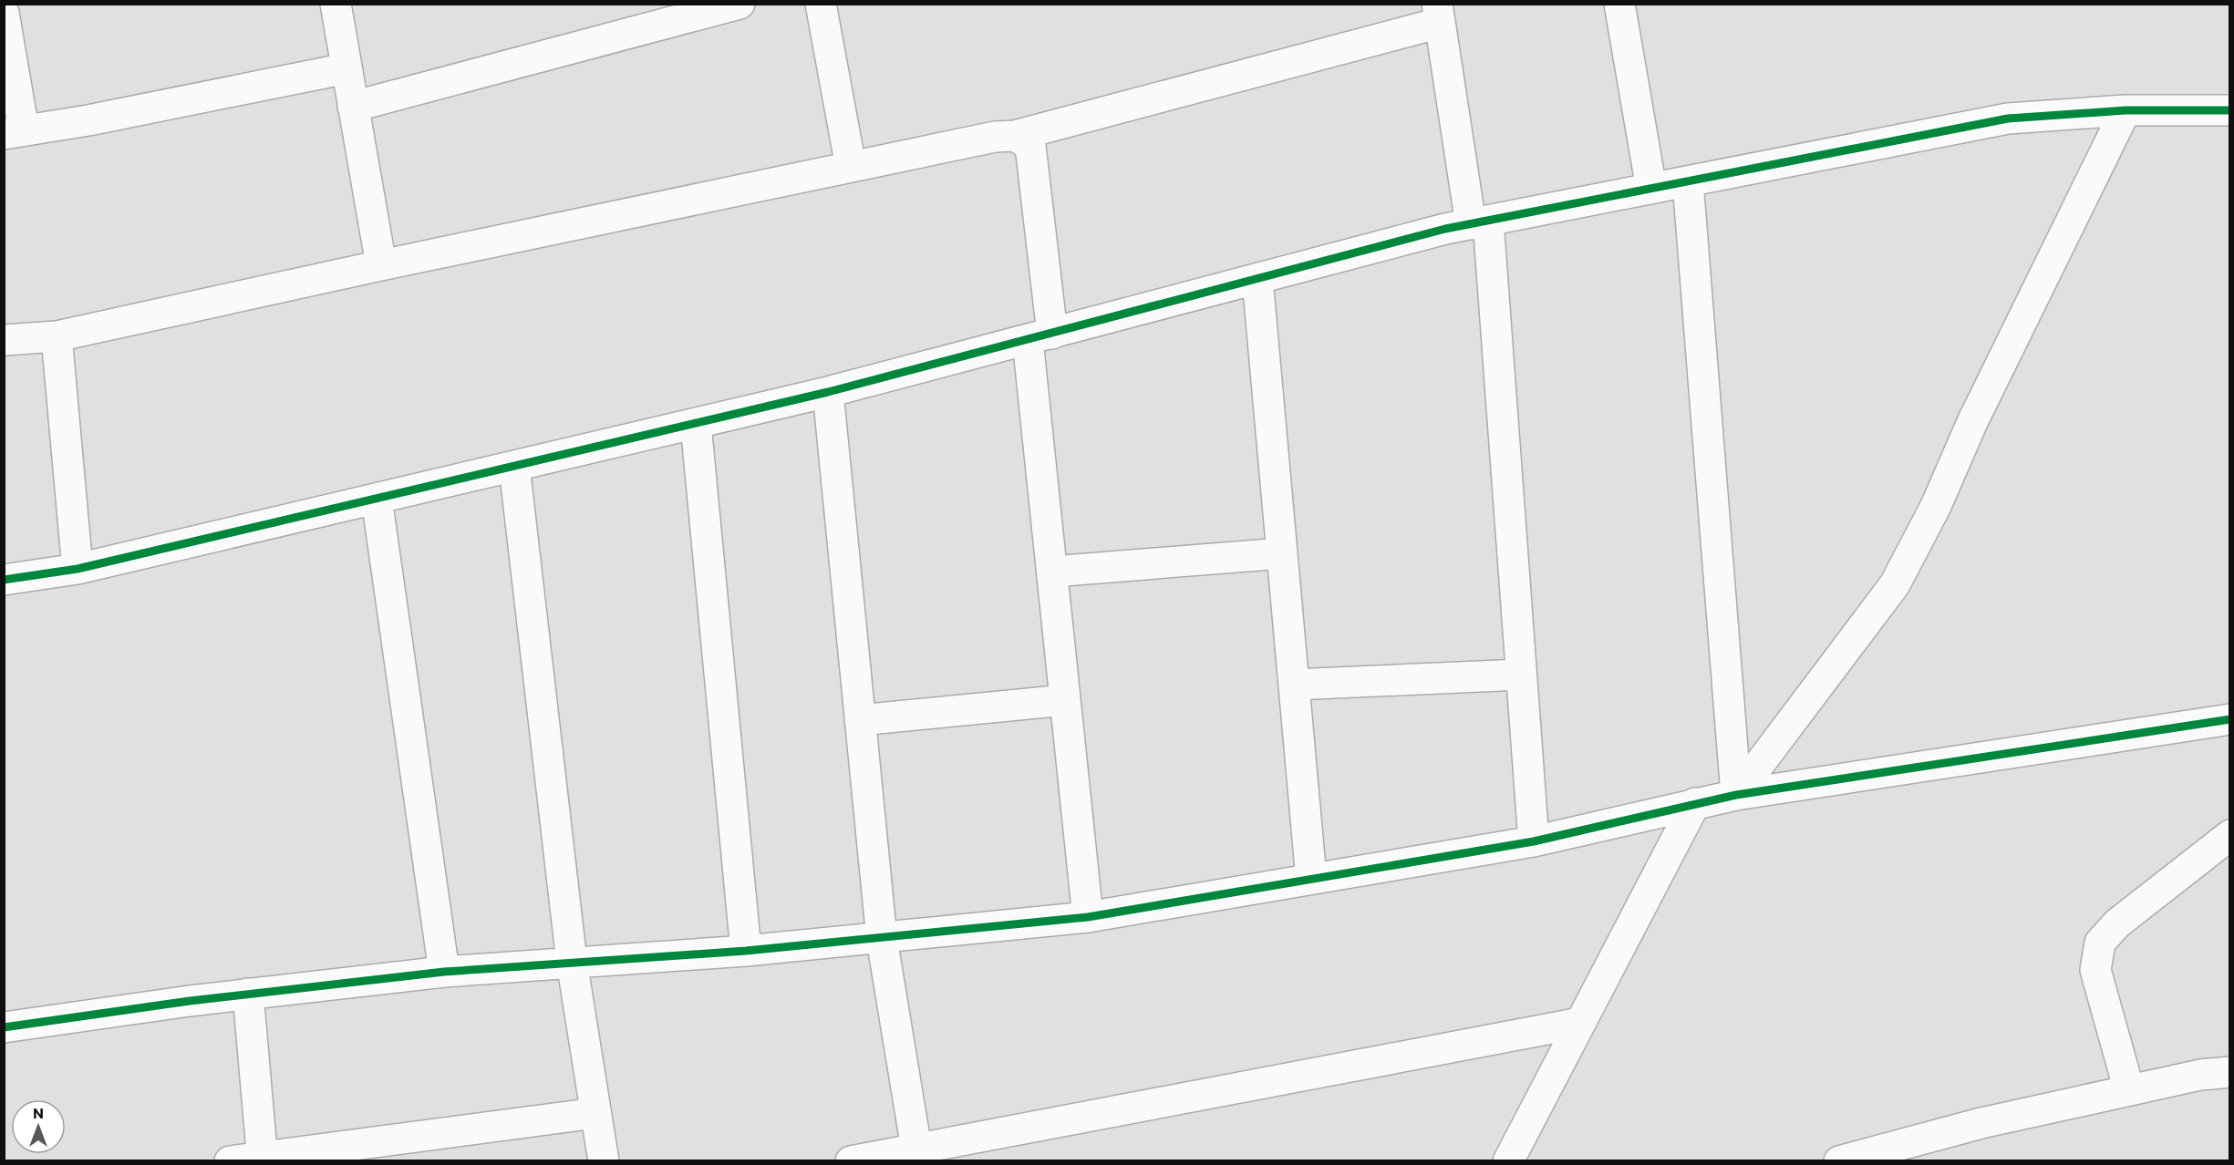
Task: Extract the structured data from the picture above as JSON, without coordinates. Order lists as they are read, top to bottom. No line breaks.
{"north":"top"}
